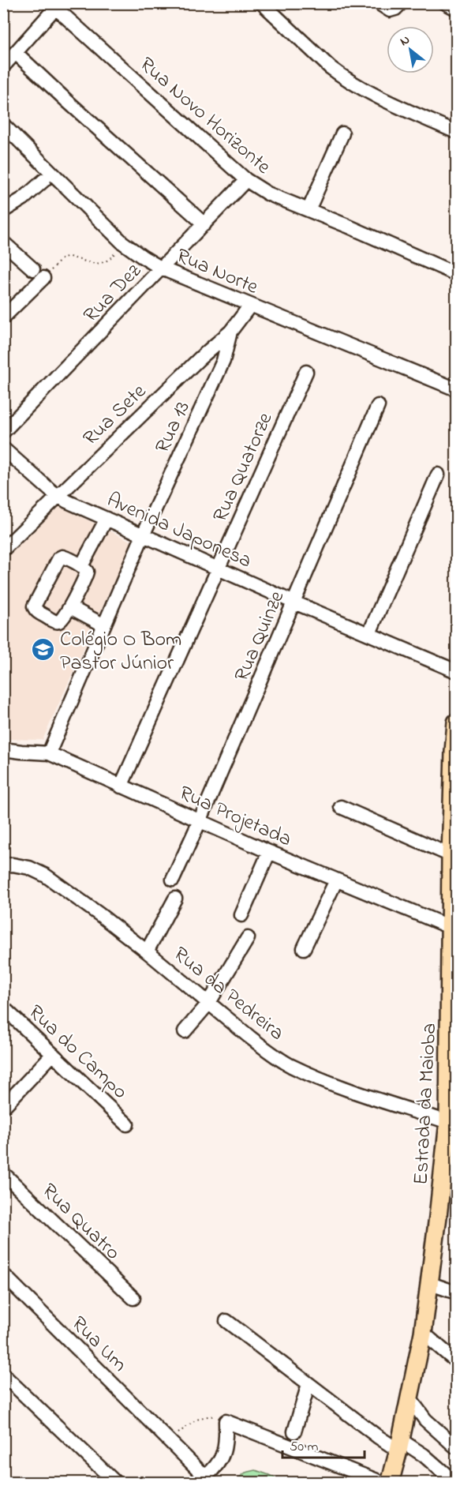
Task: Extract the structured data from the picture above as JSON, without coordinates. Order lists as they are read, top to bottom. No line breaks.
{"streets":{"main road":["Estrada da Maioba"],"street":["Rua Novo Horizonte","Rua Norte","Rua Dez","Rua Sete","Rua 13","Rua Quatorze","Avenida Japonesa","Rua Quinze","Rua Projetada","Rua da Pedreira","Rua do Campo","Rua Quatro","Rua Um"]},"crossings":[["Rua Novo Horizonte","Rua Dez"],["Rua Norte","Rua Dez"],["Rua Norte","Rua Sete"],["Rua Sete","Rua 13"],["Rua Sete","Avenida Japonesa"],["Rua 13","Avenida Japonesa"],["Rua 13","Rua Projetada"],["Rua Quatorze","Avenida Japonesa"],["Rua Quatorze","Rua Projetada"],["Avenida Japonesa","Rua Quinze"],["Rua Quinze","Rua Projetada"],["Rua Projetada","Estrada da Maioba"],["Rua da Pedreira","Estrada da Maioba"]],"places":{"school or university":["Colégio O Bom Pastor Júnior"]},"scale_bar":"50 m","north":"top left"}
